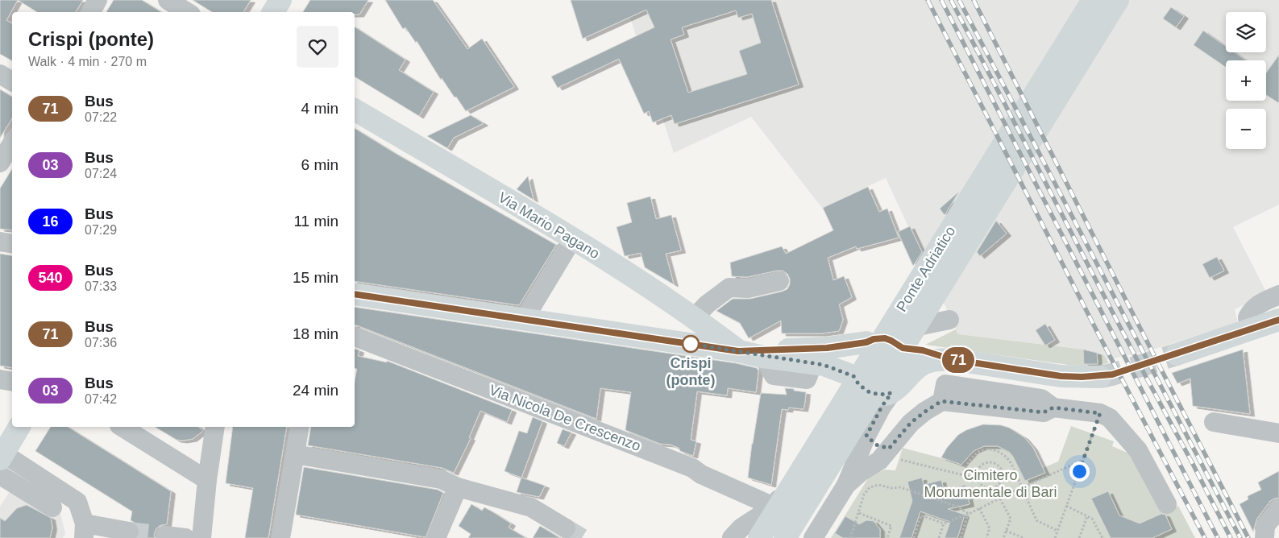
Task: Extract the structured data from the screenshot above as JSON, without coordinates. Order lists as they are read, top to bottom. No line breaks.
{"streets":{"main road":["Via Mario Pagano","Ponte Adriatico"],"street":["Via Nicola De Crescenzo"]},"parks":["Cimitero Monumentale di Bari"],"places":["Crispi (ponte)"],"lines":["bus line 71"],"page":{"on_map":"71","map_buttons":["+","−"],"heading":["Crispi (ponte)","Walk · 4 min · 270 m"],"list":[{"mark":"71","name":"Bus","note":"07:22","value":"4 min"},{"mark":"03","name":"Bus","note":"07:24","value":"6 min"},{"mark":"16","name":"Bus","note":"07:29","value":"11 min"},{"mark":"540","name":"Bus","note":"07:33","value":"15 min"},{"mark":"71","name":"Bus","note":"07:36","value":"18 min"},{"mark":"03","name":"Bus","note":"07:42","value":"24 min"}]}}
